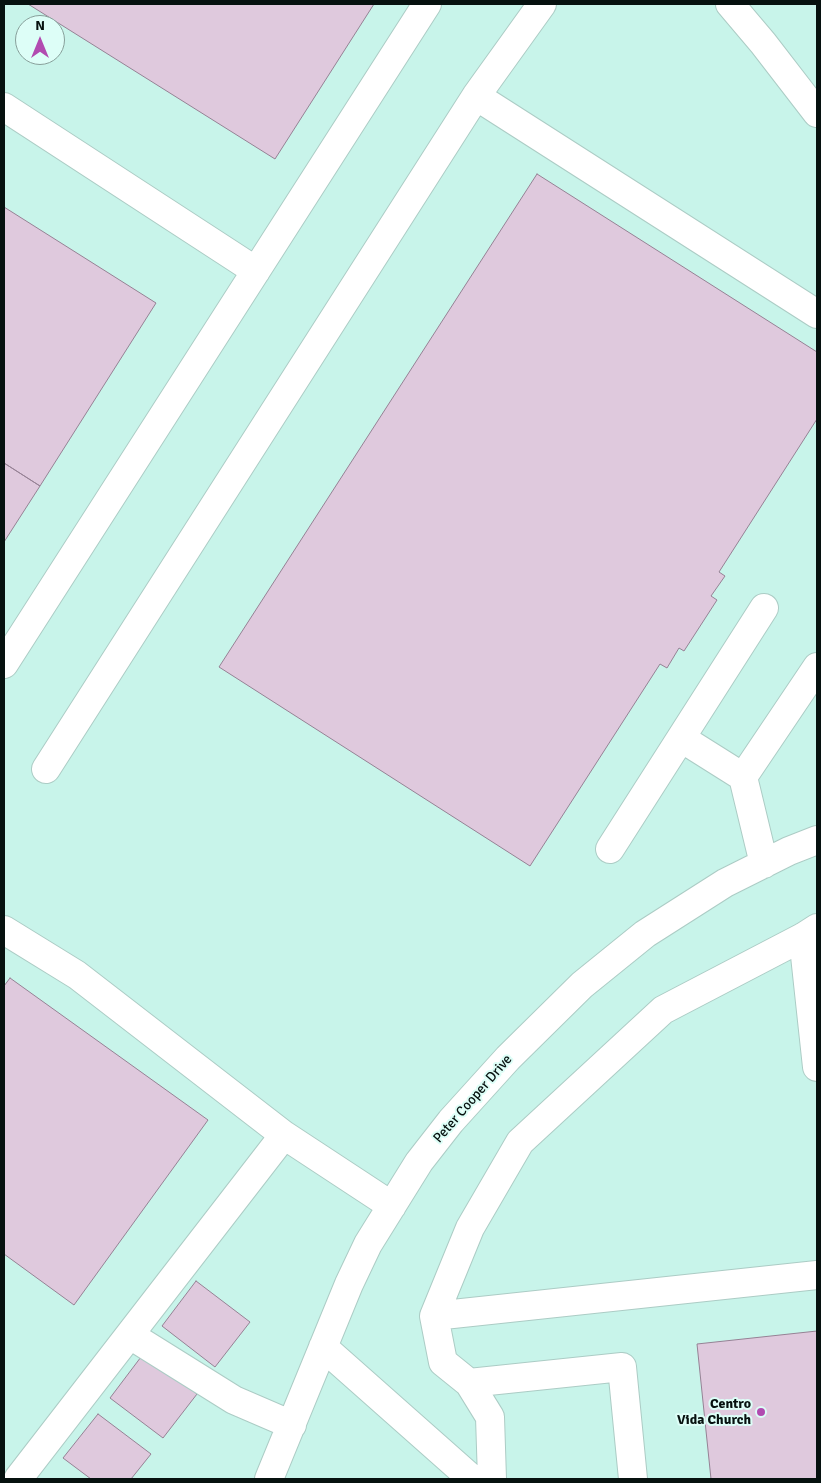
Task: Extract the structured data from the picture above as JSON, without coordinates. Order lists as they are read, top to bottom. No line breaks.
{"streets":{"street":["Peter Cooper Drive"]},"places":["Centro Vida Church"],"north":"top"}
